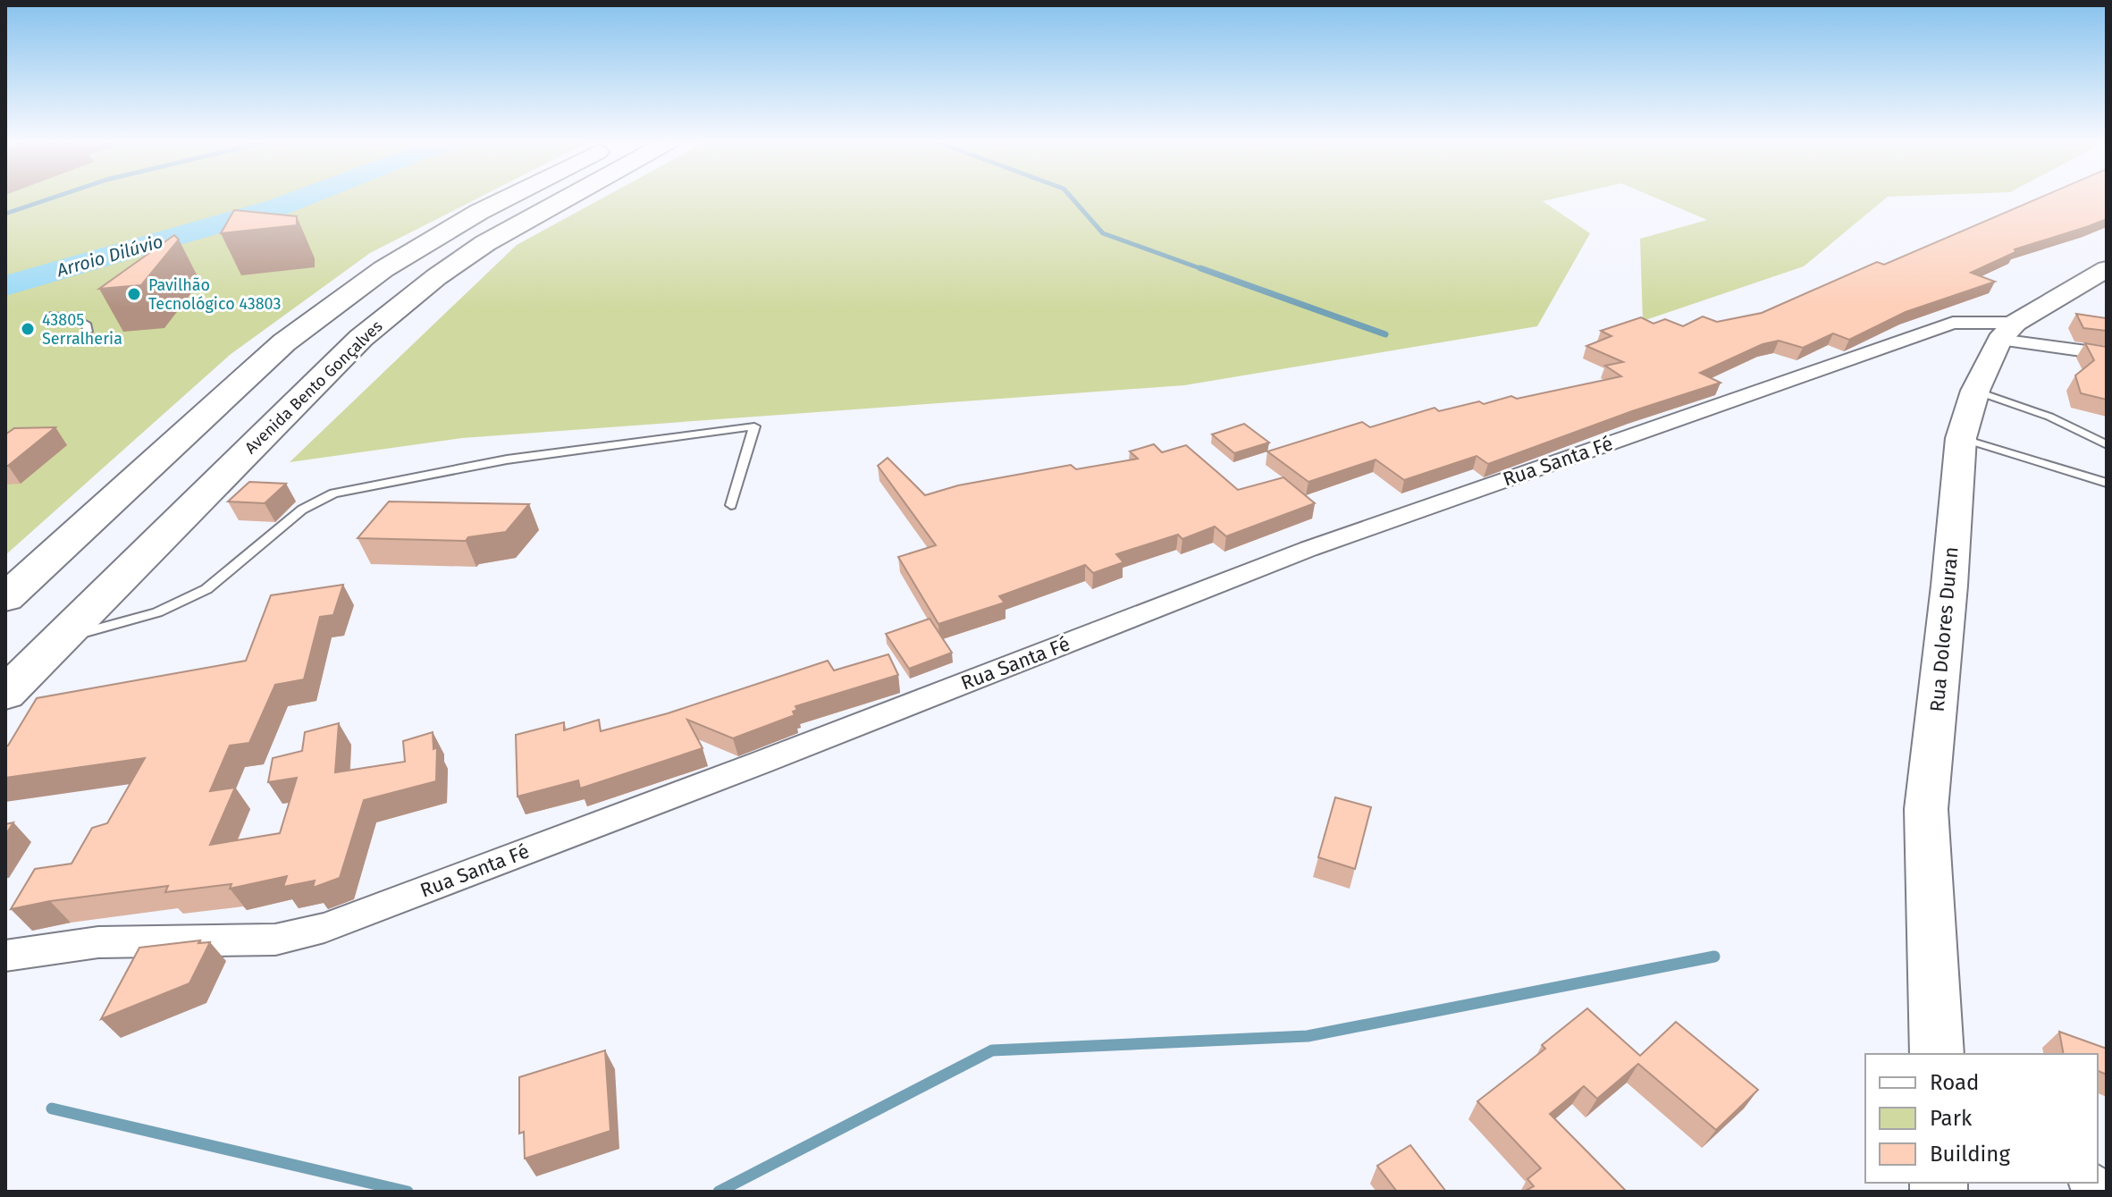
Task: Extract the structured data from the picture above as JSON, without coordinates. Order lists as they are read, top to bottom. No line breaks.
{"streets":{"main road":["Avenida Bento Gonçalves"],"street":["Rua Santa Fé","Rua Dolores Duran"]},"crossings":[["Rua Santa Fé","Rua Dolores Duran"]],"water":["Arroio Dilúvio"],"places":["Pavilhão Tecnológico 43803","43805 Serralheria"],"legend":["Road","Park","Building"]}
